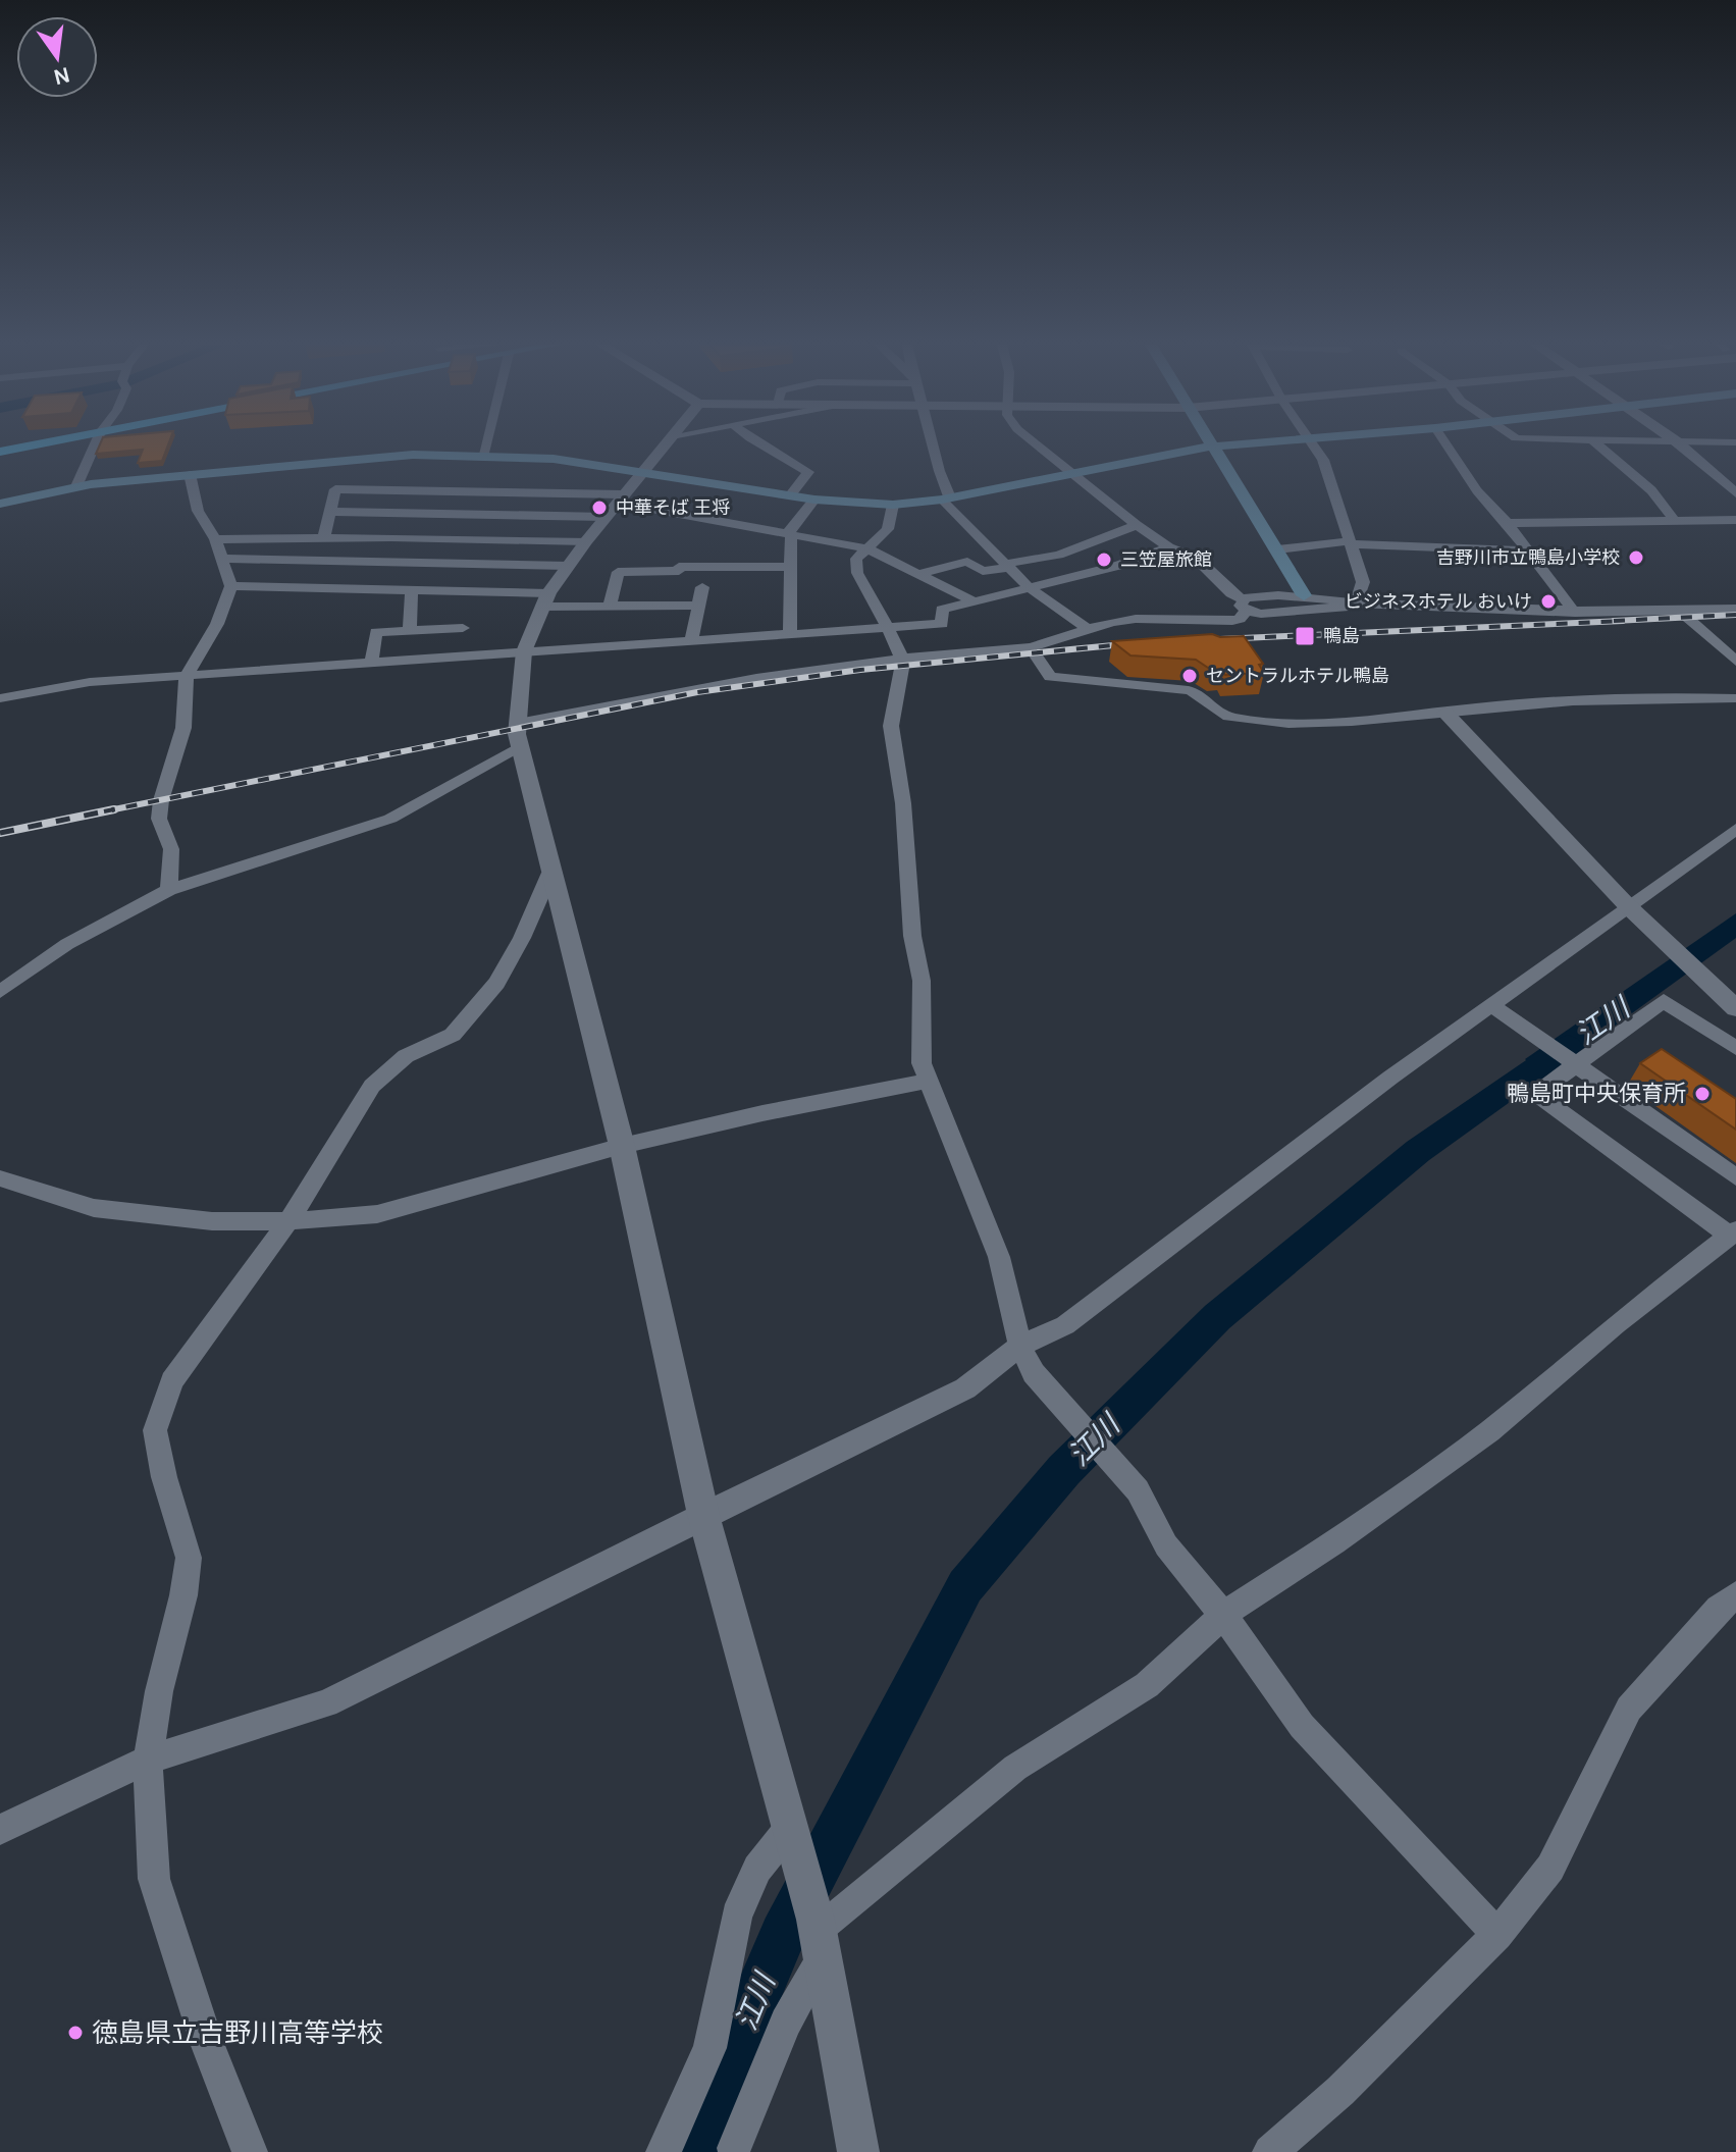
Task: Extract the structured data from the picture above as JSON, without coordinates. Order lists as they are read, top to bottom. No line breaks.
{"water":["江川"],"places":{"other":["中華そば 王将","吉野川市立鴨島小学校","三笠屋旅館","ビジネスホテル おいけ","セントラルホテル鴨島","鴨島町中央保育所","徳島県立吉野川高等学校"],"transit":["鴨島"]},"north":"bottom"}
